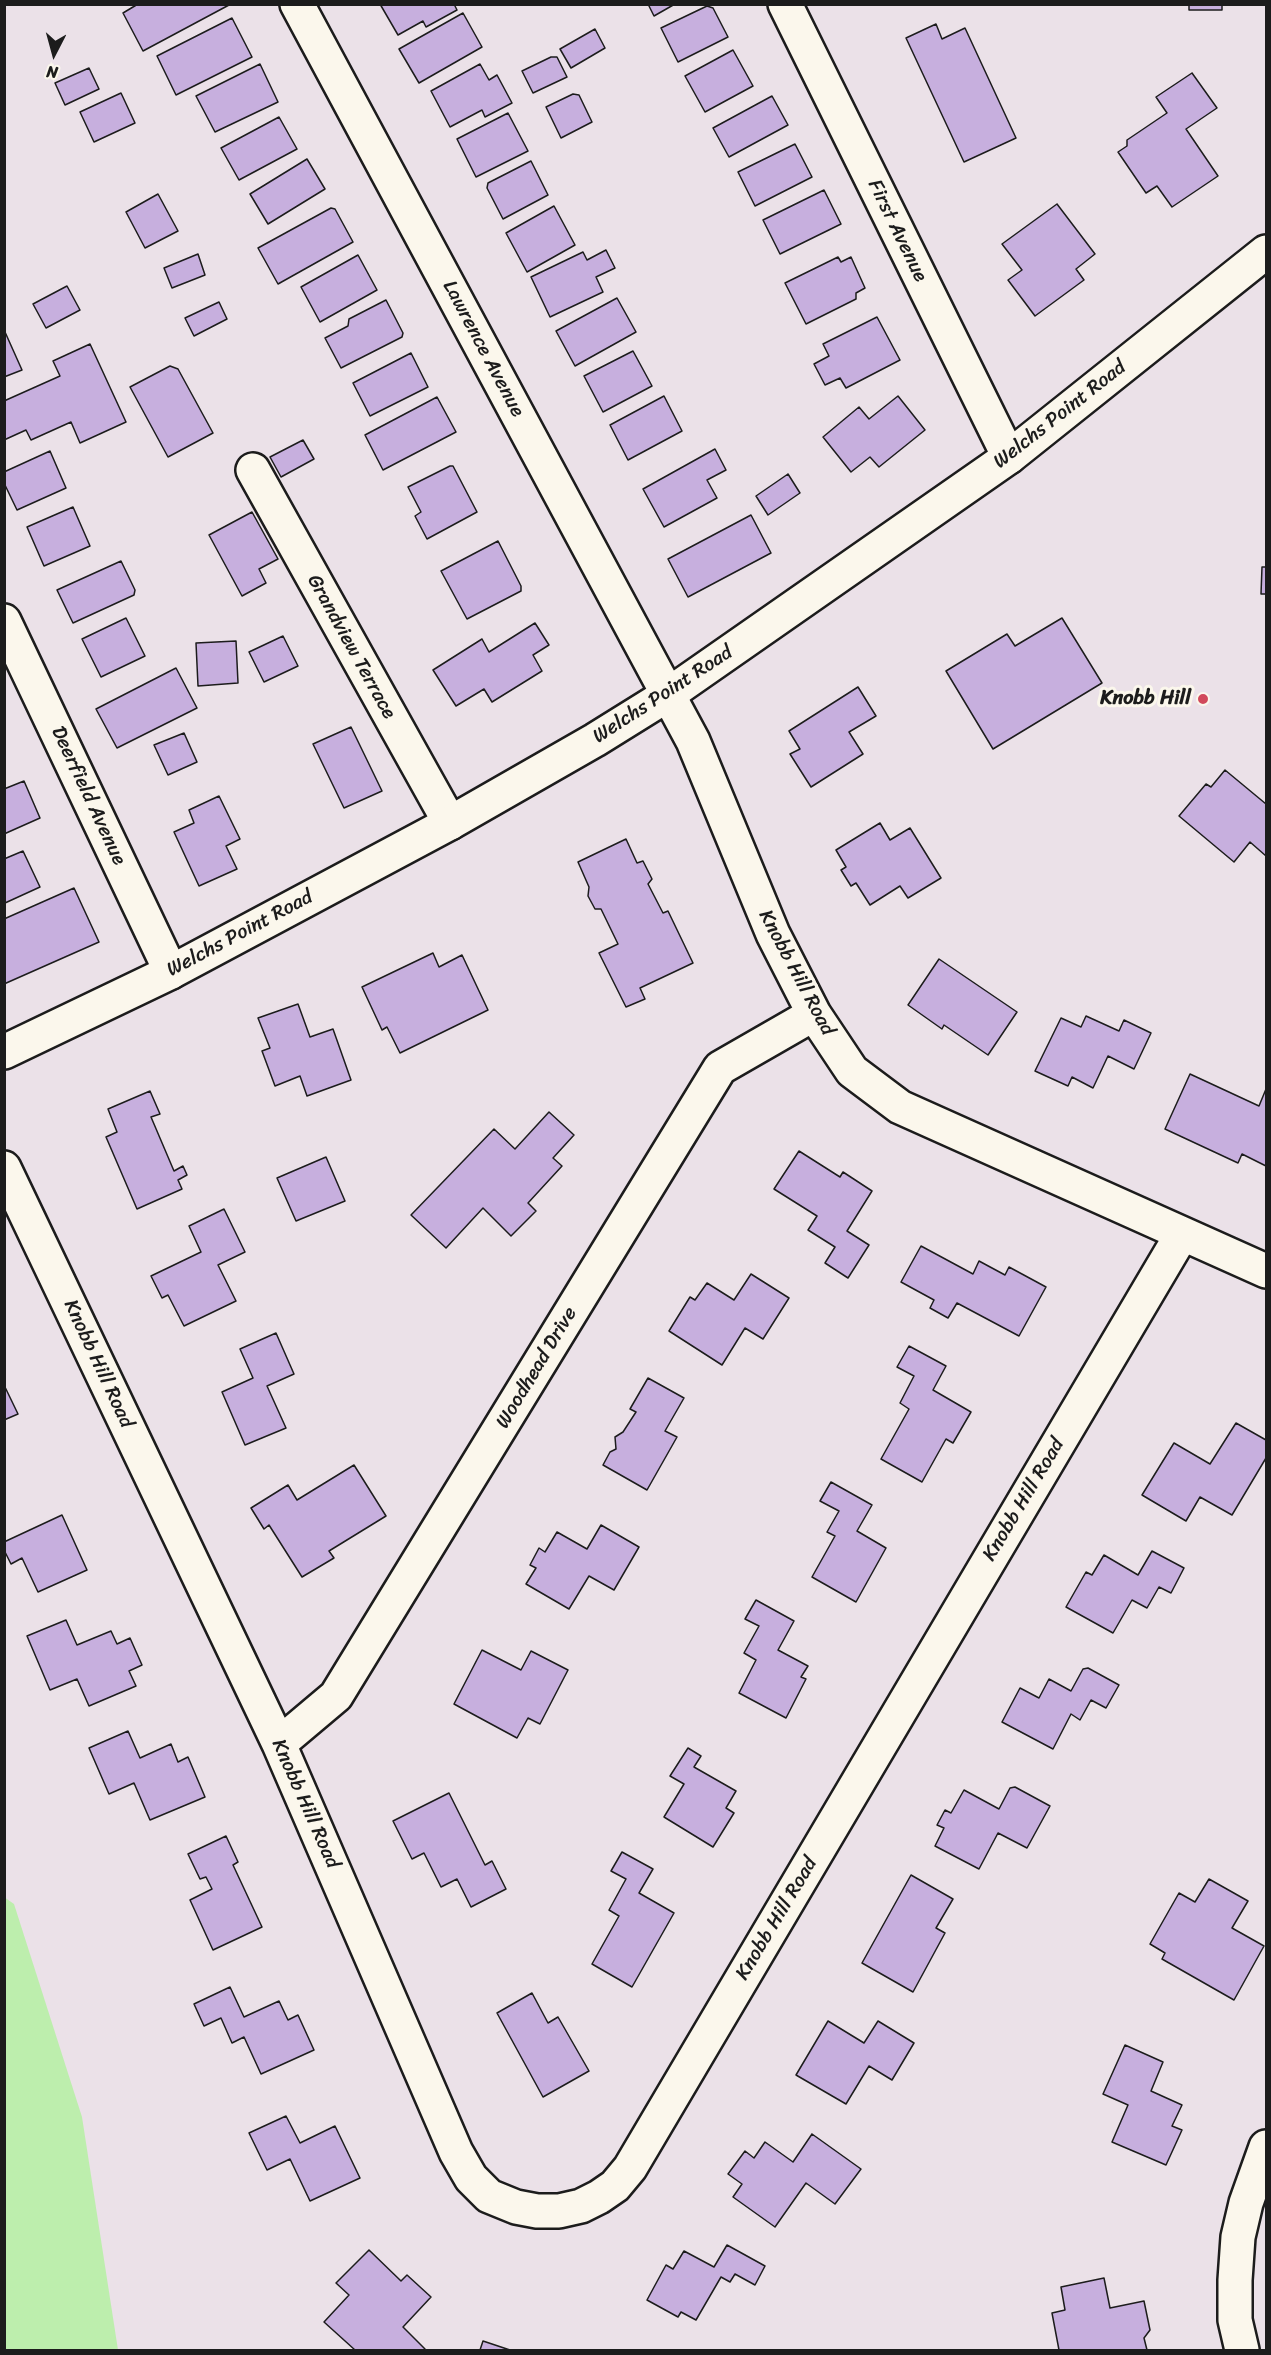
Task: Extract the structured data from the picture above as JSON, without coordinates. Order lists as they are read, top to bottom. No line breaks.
{"streets":{"street":["First Avenue","Lawrence Avenue","Welchs Point Road","Grandview Terrace","Deerfield Avenue","Knobb Hill Road","Woodhead Drive"]},"crossings":[["First Avenue","Welchs Point Road"],["Lawrence Avenue","Welchs Point Road"],["Lawrence Avenue","Knobb Hill Road"],["Welchs Point Road","Grandview Terrace"],["Welchs Point Road","Deerfield Avenue"],["Welchs Point Road","Knobb Hill Road"],["Knobb Hill Road","Woodhead Drive"]],"places":["Knobb Hill"],"north":"bottom"}
